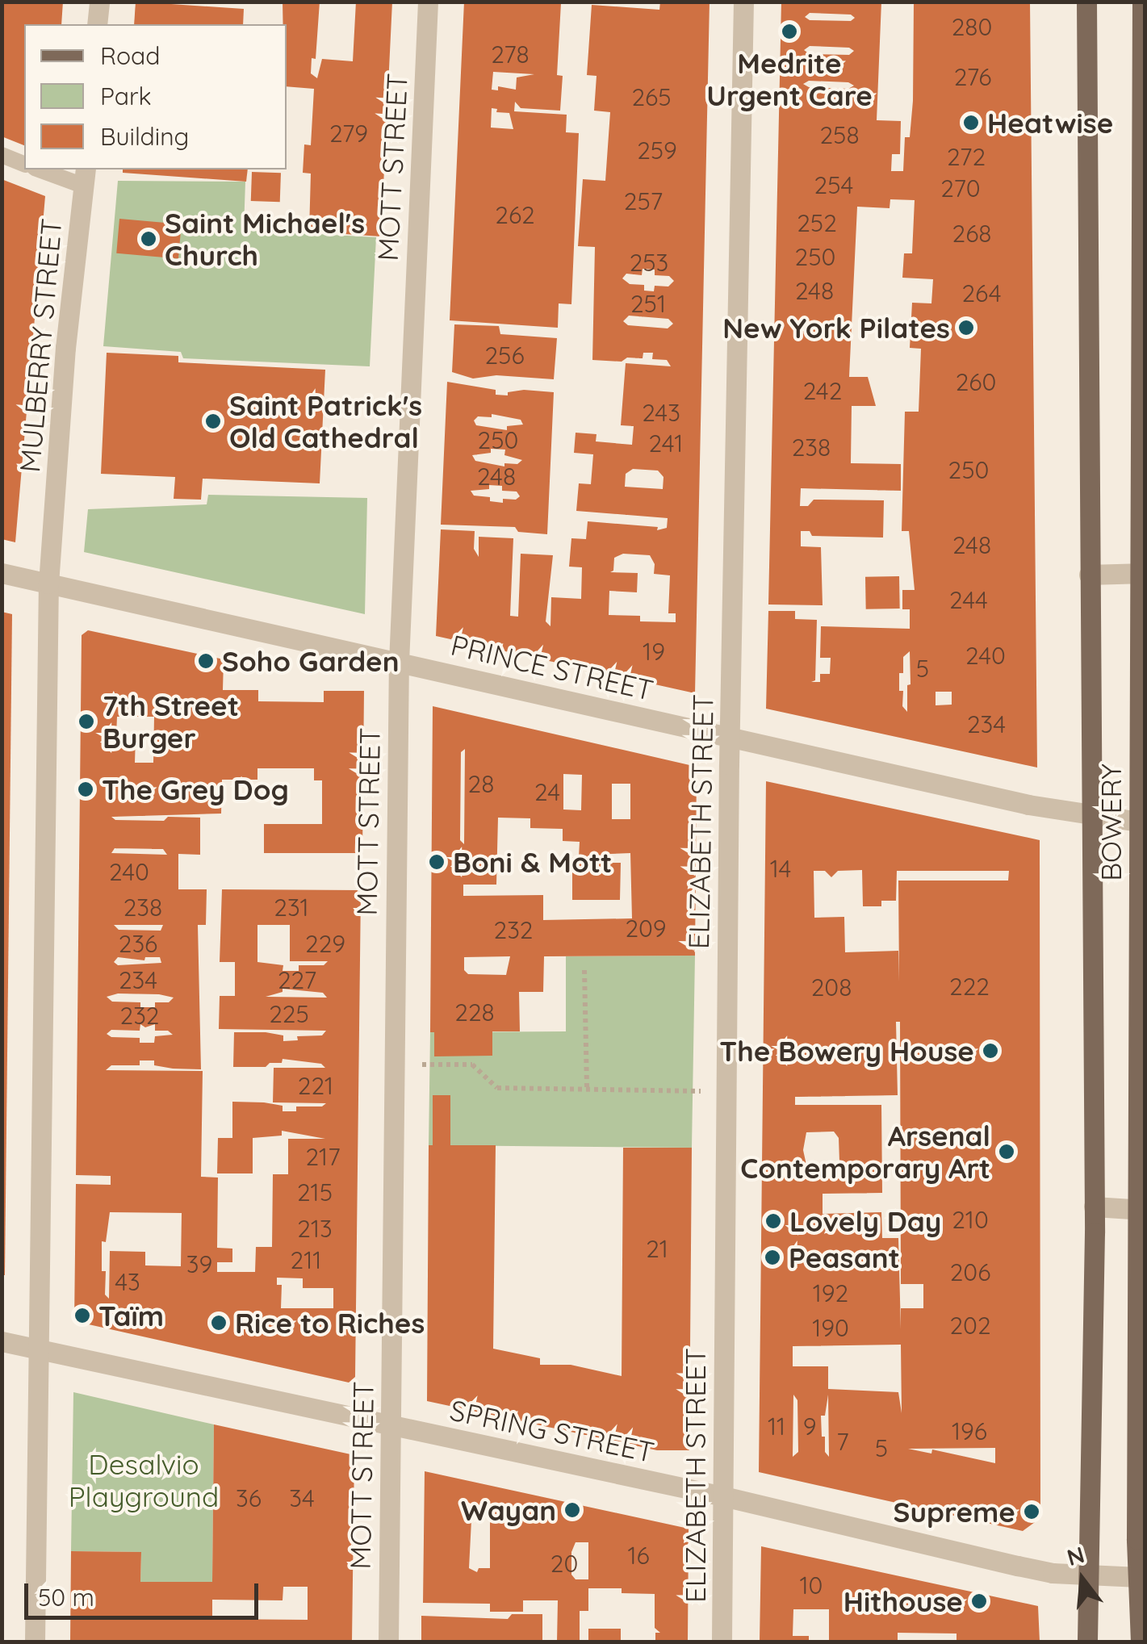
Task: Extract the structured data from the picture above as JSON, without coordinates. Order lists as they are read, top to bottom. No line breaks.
{"streets":{"main road":["BOWERY"],"street":["MOTT STREET","MULBERRY STREET","PRINCE STREET","ELIZABETH STREET","SPRING STREET"]},"crossings":[["MOTT STREET","PRINCE STREET"],["MOTT STREET","SPRING STREET"],["MULBERRY STREET","PRINCE STREET"],["MULBERRY STREET","SPRING STREET"],["PRINCE STREET","ELIZABETH STREET"],["PRINCE STREET","BOWERY"],["ELIZABETH STREET","SPRING STREET"],["BOWERY","SPRING STREET"]],"parks":["Desalvio Playground"],"places":["Medrite Urgent Care","Heatwise","Saint Michael's Church","New York Pilates","Saint Patrick's Old Cathedral","Soho Garden","7th Street Burger","The Grey Dog","Boni & Mott","The Bowery House","Arsenal Contemporary Art","Lovely Day","Peasant","Taïm","Rice to Riches","Wayan","Supreme","Hithouse"],"house_numbers":["280","278","276","265","279","258","259","272","254","270","257","262","252","268","250","253","248","264","251","256","260","242","243","250","241","238","250","248","248","244","19","240","5","234","28","24","14","240","238","231","209","232","236","229","234","227","222","208","228","225","232","221","217","215","210","213","21","211","39","206","43","192","202","190","11","9","196","7","5","36","34","16","20","10"],"legend":["Road","Park","Building"],"scale_bar":"50 m","north":"top"}
